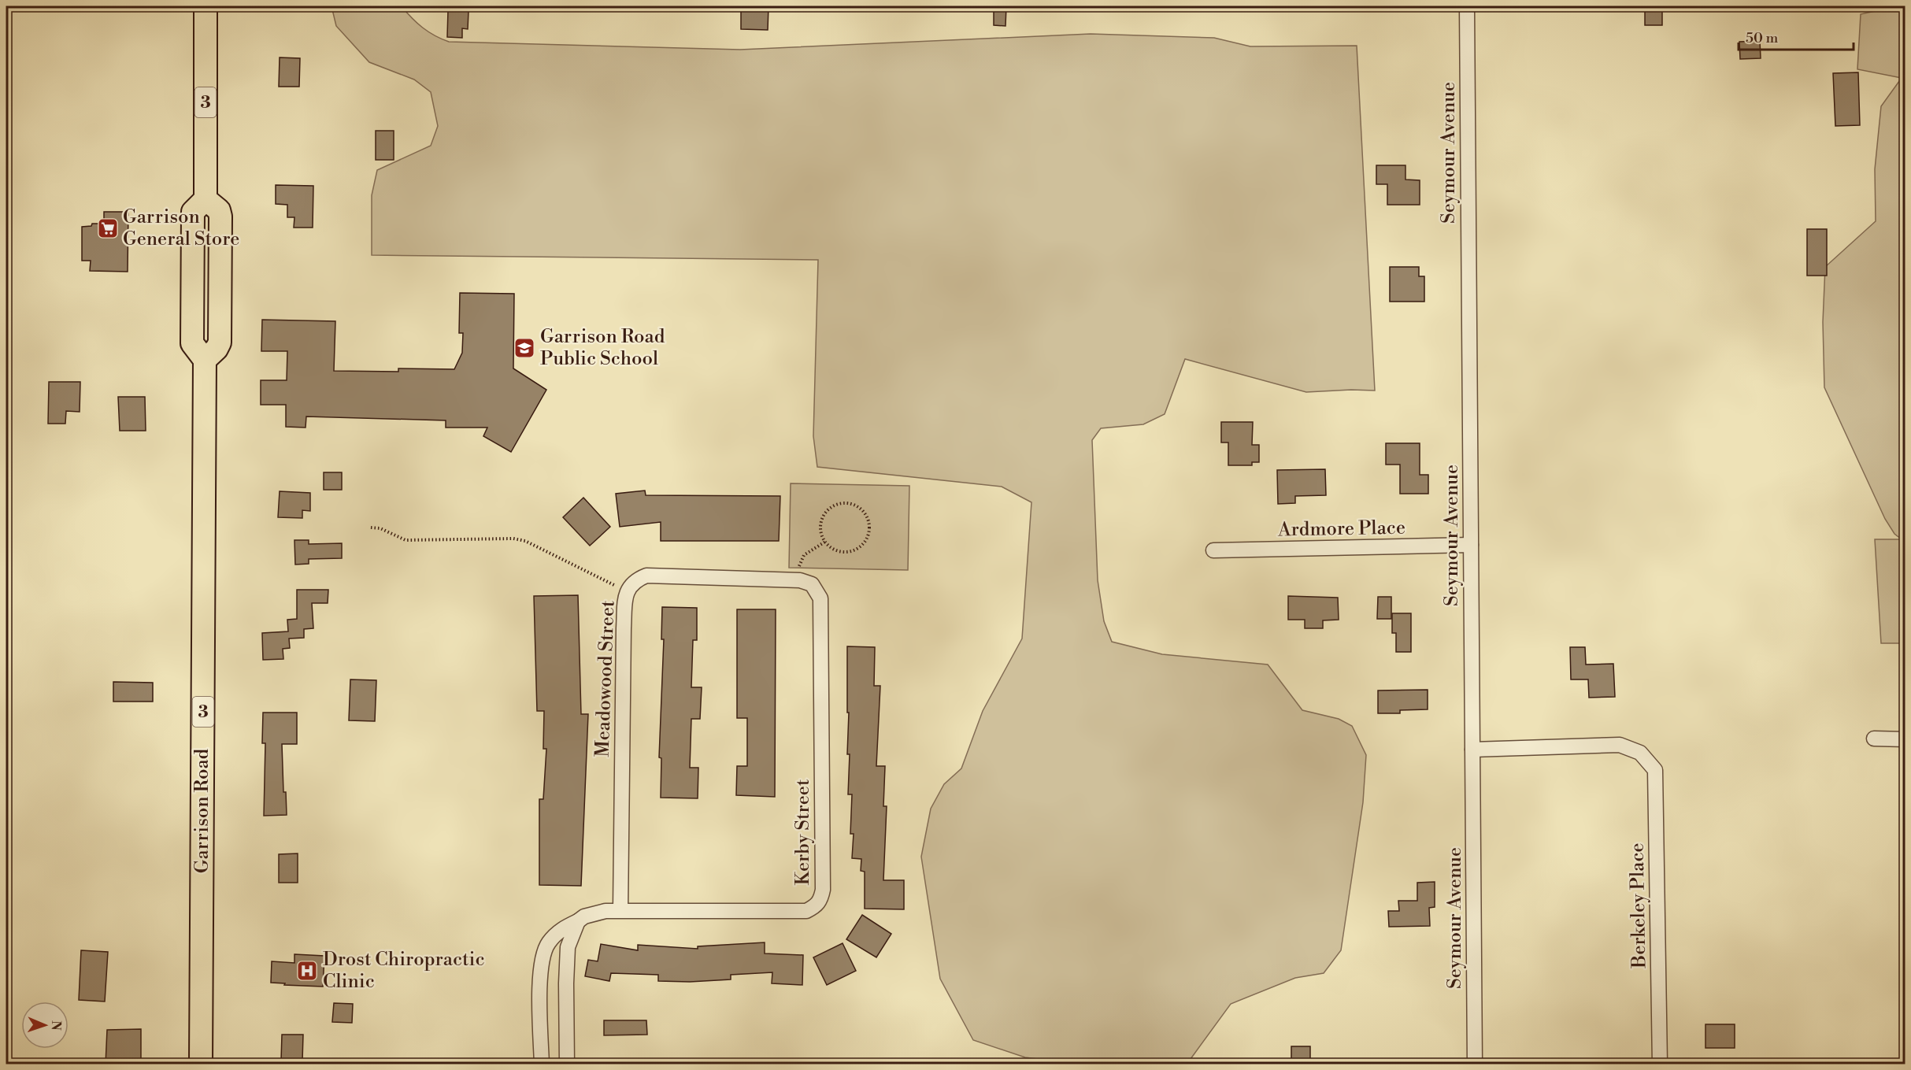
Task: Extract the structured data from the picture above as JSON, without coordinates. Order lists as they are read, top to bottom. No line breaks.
{"streets":{"main road":["3","Garrison Road"],"street":["Seymour Avenue","Ardmore Place","Meadowood Street","Kerby Street","Berkeley Place"]},"crossings":[["Seymour Avenue","Ardmore Place"],["Seymour Avenue","Berkeley Place"],["Meadowood Street","Kerby Street"]],"places":{"supermarket":["Garrison General Store"],"school or university":["Garrison Road Public School"],"hospital":["Drost Chiropractic Clinic"]},"scale_bar":"50 m","north":"right"}
